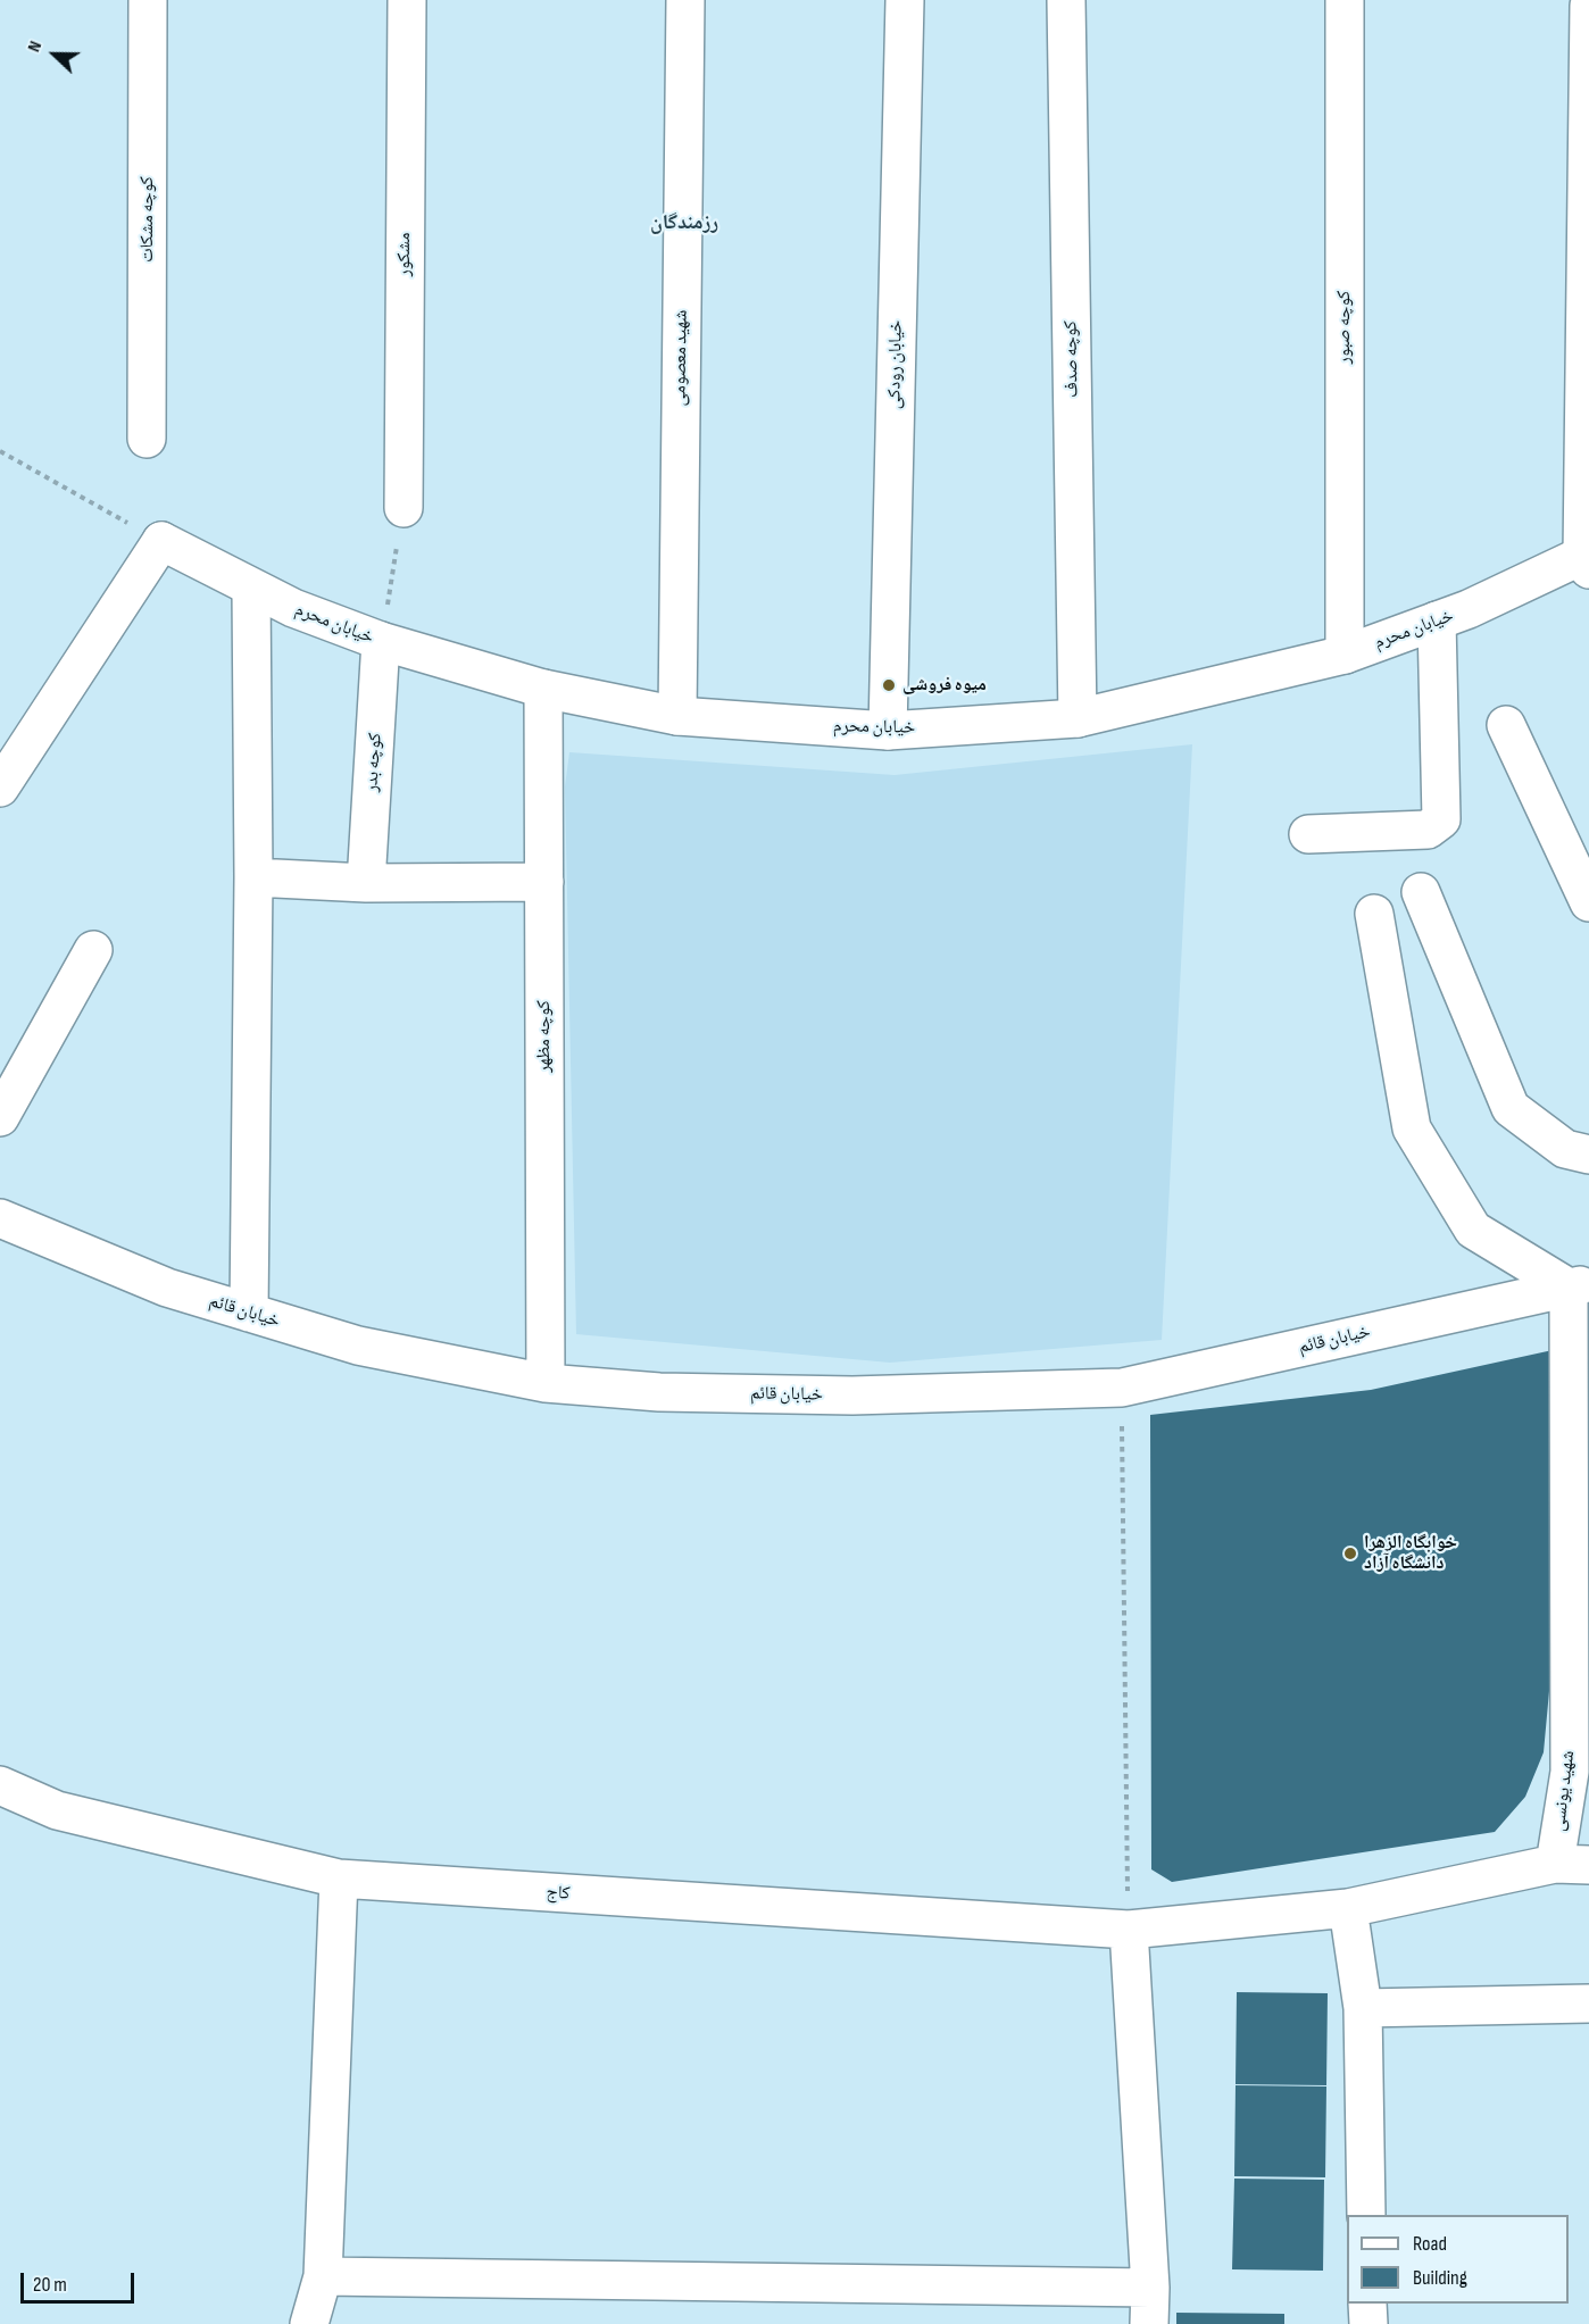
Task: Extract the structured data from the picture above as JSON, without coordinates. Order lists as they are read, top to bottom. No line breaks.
{"streets":{"street":["کوچه مشکات","مشکور","کوچه صبور","شهید معصومی","کوچه صدف","خیابان رودکی","خیابان محرم","کوچه بدر","کوچه مظهر","خیابان قائم","شهید یونسی","کاج"]},"crossings":[["کوچه صبور","خیابان محرم"],["شهید معصومی","خیابان محرم"],["کوچه صدف","خیابان محرم"],["خیابان رودکی","خیابان محرم"],["خیابان محرم","کوچه بدر"],["خیابان محرم","کوچه مظهر"],["کوچه مظهر","خیابان قائم"],["خیابان قائم","شهید یونسی"],["شهید یونسی","کاج"]],"districts":["رزمندگان"],"places":["میوه فروشی","خوابگاه الزهرا دانشگاه آزاد"],"legend":["Road","Building"],"scale_bar":"20 m","north":"left"}
